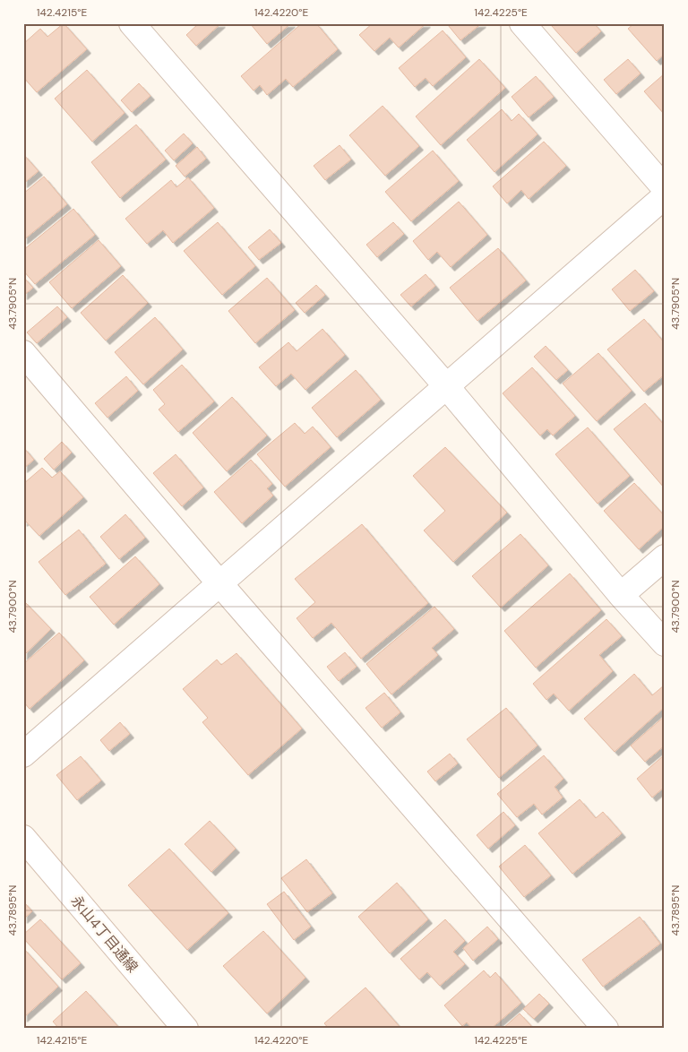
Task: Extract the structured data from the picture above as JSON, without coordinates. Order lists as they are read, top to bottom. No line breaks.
{"streets":{"street":["永山4丁目通線"]},"coordinates":["142.4215°E","142.4220°E","142.4225°E","43.7905°N","43.7900°N","43.7895°N"]}
